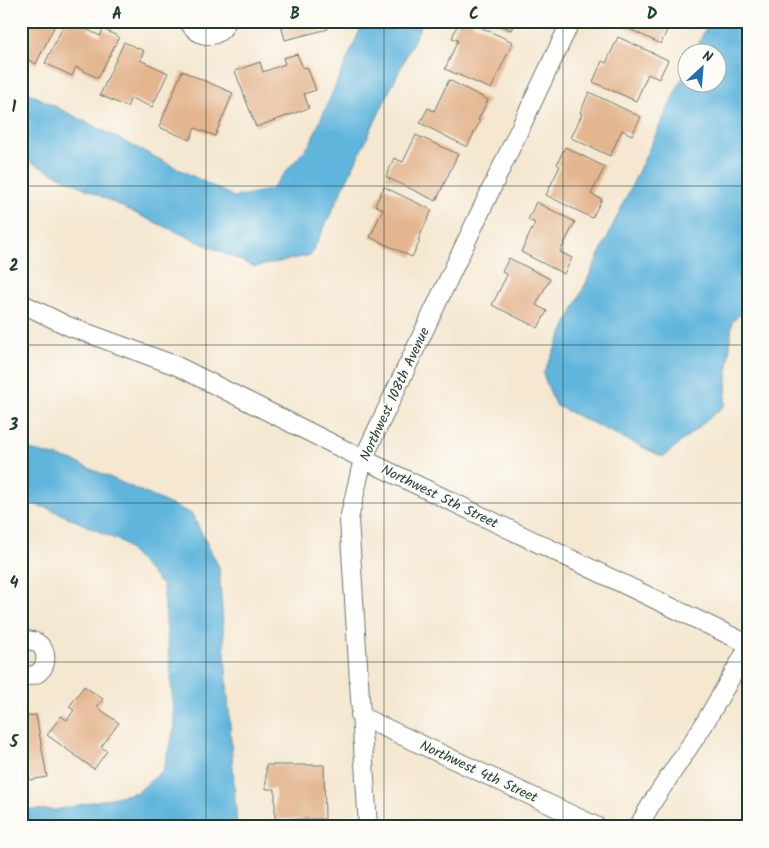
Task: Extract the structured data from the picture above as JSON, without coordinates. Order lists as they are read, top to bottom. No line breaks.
{"streets":{"street":["Northwest 108th Avenue","Northwest 5th Street","Northwest 4th Street"]},"crossings":[["Northwest 108th Avenue","Northwest 5th Street"],["Northwest 108th Avenue","Northwest 4th Street"]],"north":"top right","grid":{"columns":["A","B","C","D"],"rows":["1","2","3","4","5"]}}
